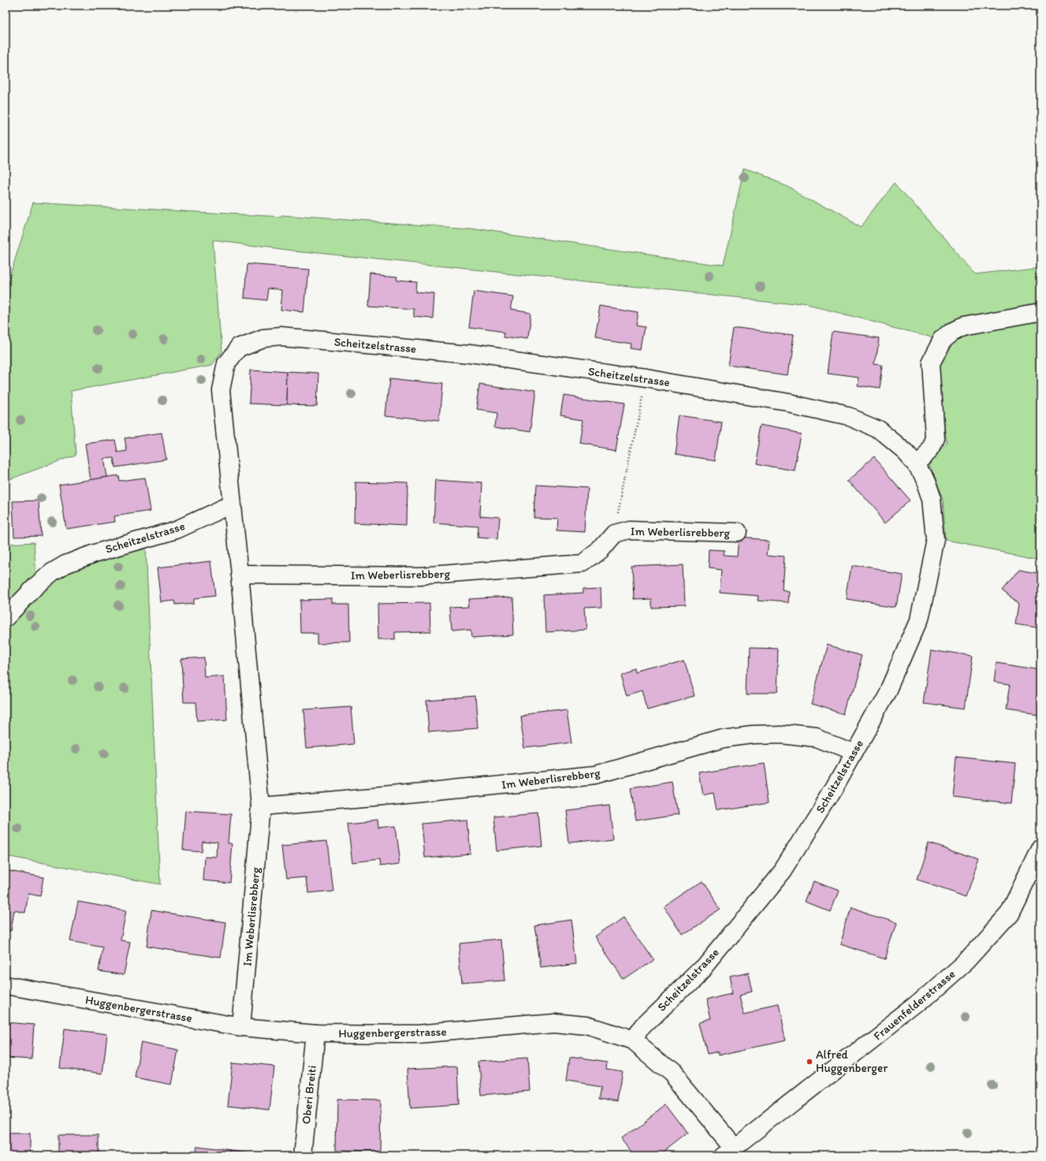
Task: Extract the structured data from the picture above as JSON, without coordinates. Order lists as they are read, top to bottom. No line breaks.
{"streets":{"street":["Scheitzelstrasse","Im Weberlisrebberg","Frauenfelderstrasse","Huggenbergerstrasse","Oberi Breiti"]},"crossings":[["Scheitzelstrasse","Im Weberlisrebberg"],["Scheitzelstrasse","Huggenbergerstrasse"],["Im Weberlisrebberg","Huggenbergerstrasse"],["Frauenfelderstrasse","Huggenbergerstrasse"],["Huggenbergerstrasse","Oberi Breiti"]],"places":["Alfred Huggenberger"]}
